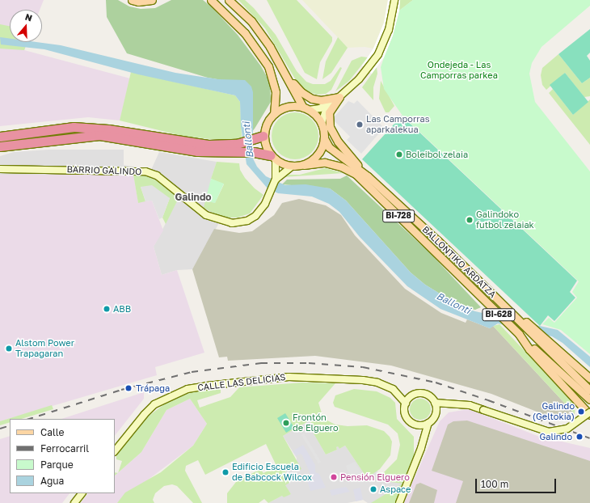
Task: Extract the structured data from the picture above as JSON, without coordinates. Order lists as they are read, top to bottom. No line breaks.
{"streets":{"main road":["BI-728","BALLONTIKO ARDATZA","BI-628"],"street":["BARRIO GALINDO","CALLE LAS DELICIAS"]},"crossings":[["BI-728","BALLONTIKO ARDATZA"],["BALLONTIKO ARDATZA","BI-628"]],"districts":["Galindo"],"water":["Ballonti"],"parks":["Ondejeda - Las Camporras parkea"],"places":["Las Camporras aparkalekua","Boleibol zelaia","Galindoko futbol zelaiak","ABB","Alstom Power Trapagaran","Trápaga","Galindo (Geltokia)","Frontón de Elguero","Galindo","Edificio Escuela de Babcock Wilcox","Pensión Elguero","Aspace"],"legend":["Calle","Ferrocarril","Parque","Agua"],"scale_bar":"100 m","north":"top"}
